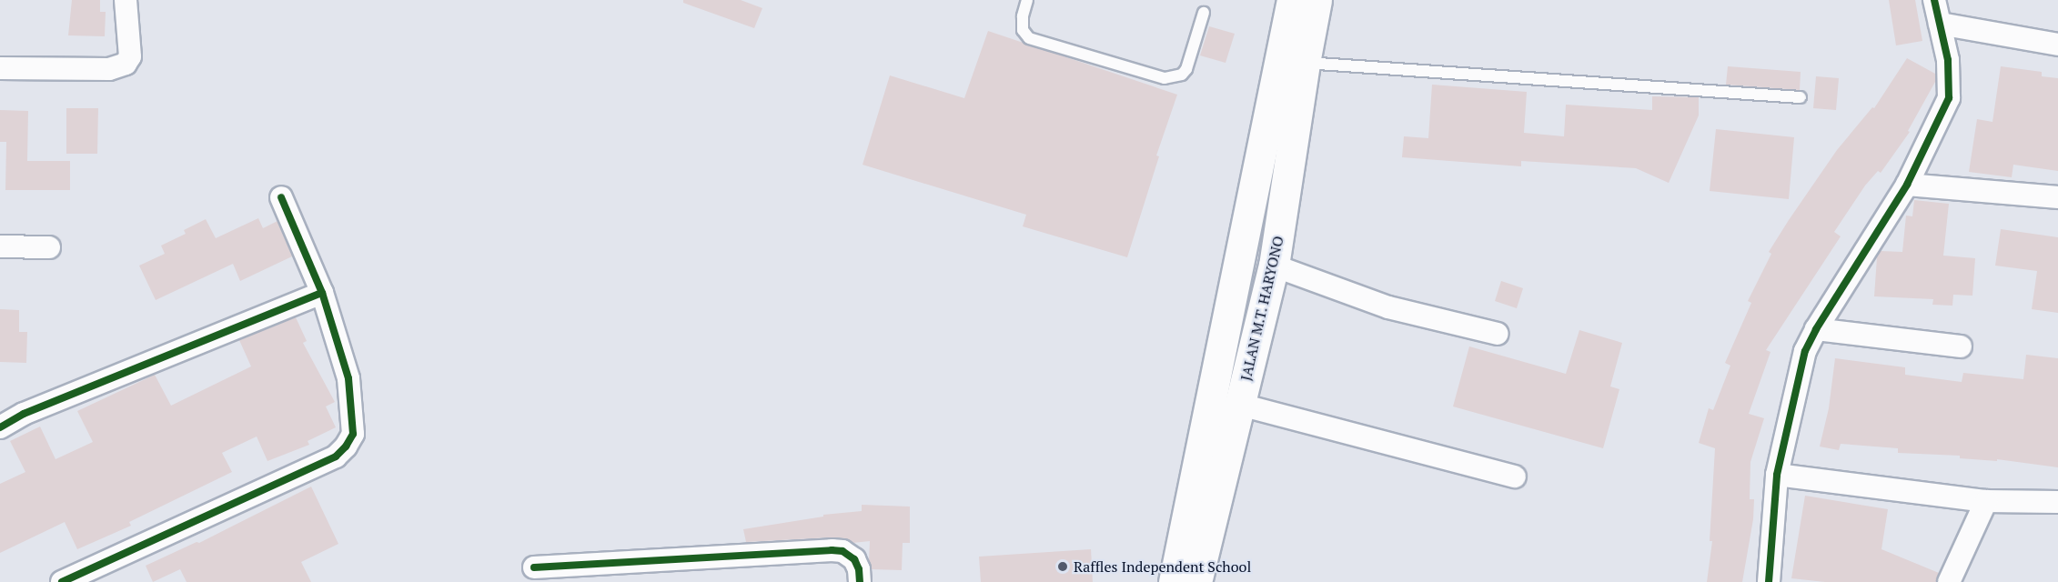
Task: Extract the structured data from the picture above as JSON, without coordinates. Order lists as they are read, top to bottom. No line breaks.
{"streets":{"main road":["JALAN M.T. HARYONO"]},"places":["Raffles Independent School"]}
